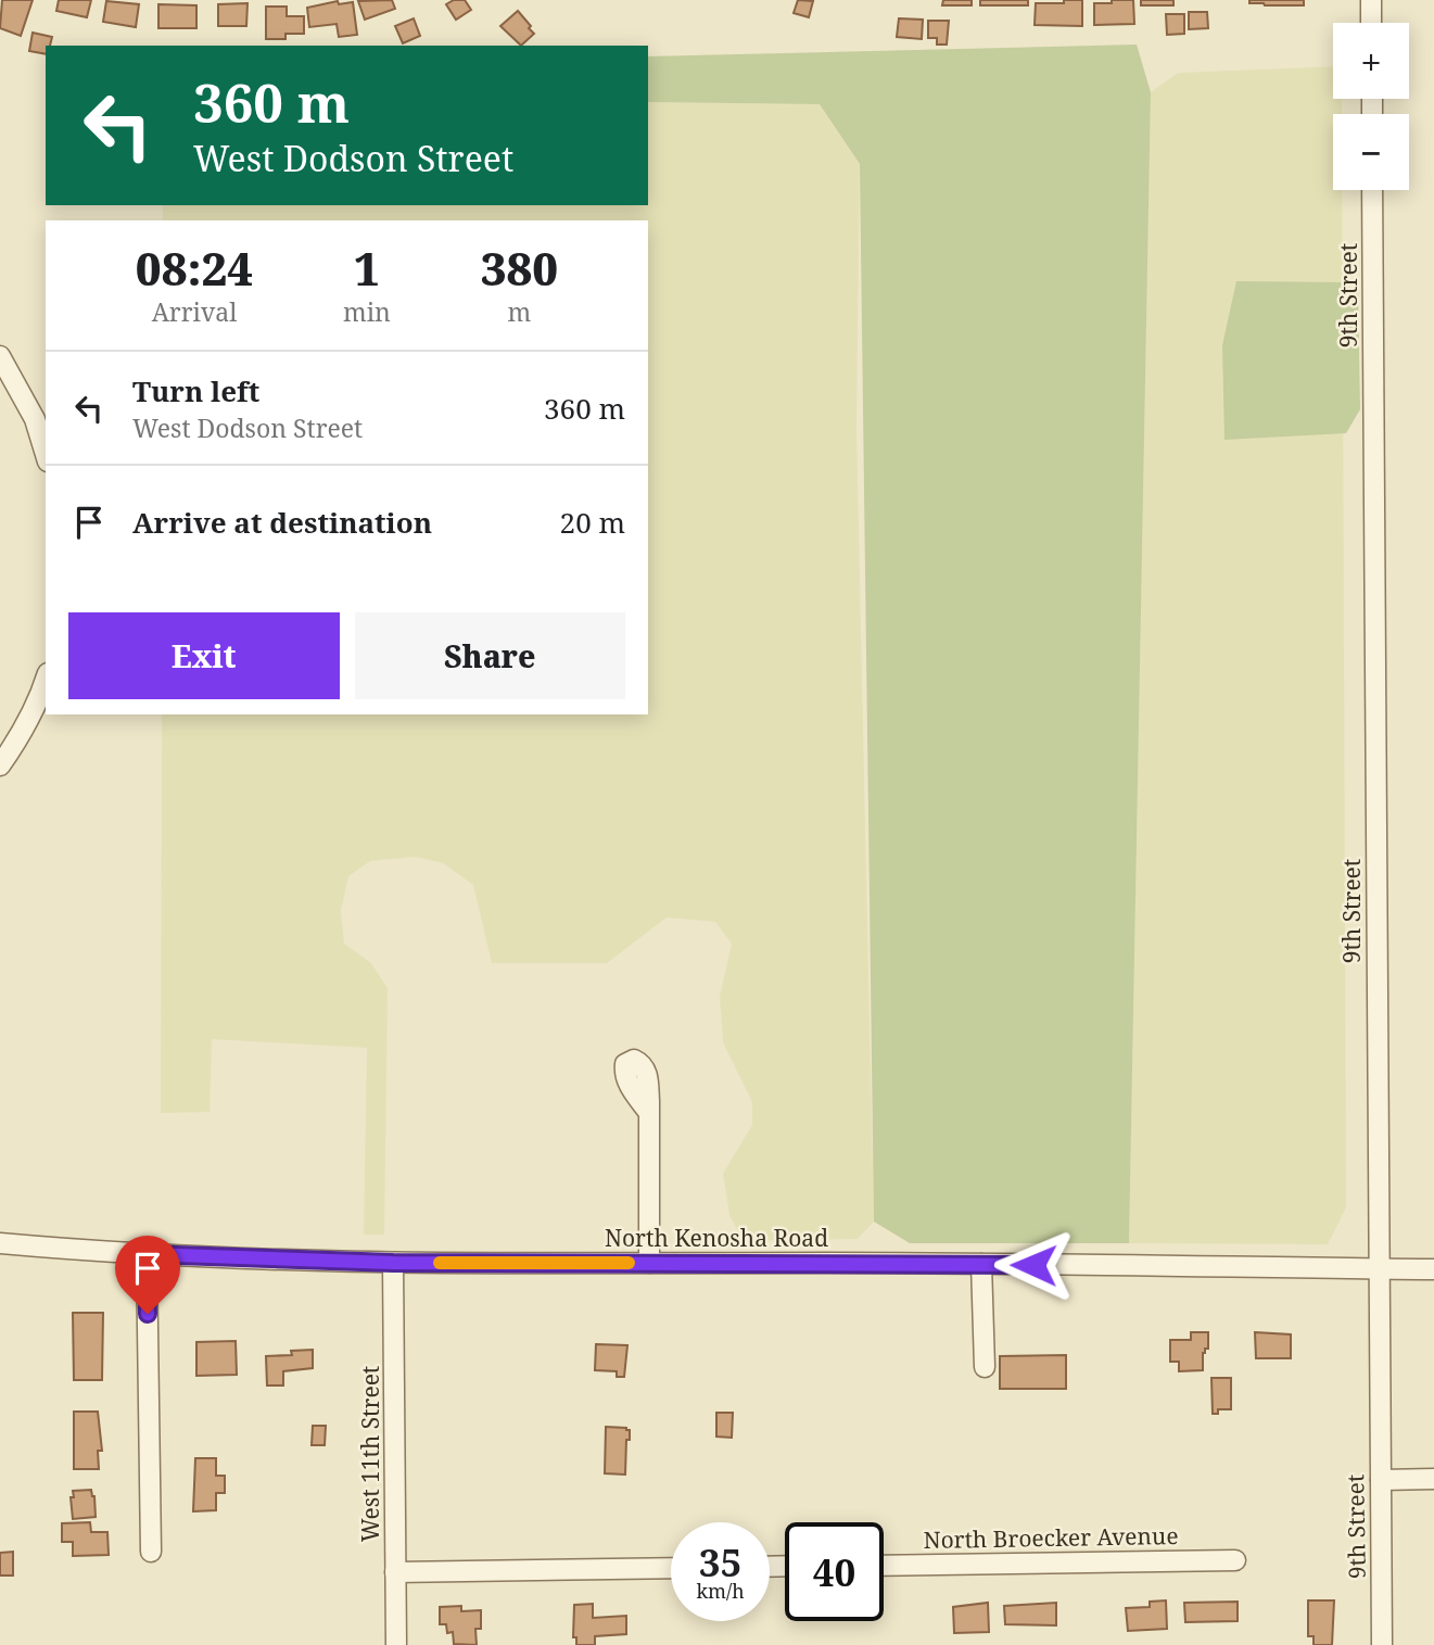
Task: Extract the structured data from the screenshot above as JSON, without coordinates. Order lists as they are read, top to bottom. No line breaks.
{"streets":{"street":["9th Street","North Kenosha Road","West 11th Street","North Broecker Avenue"]},"crossings":[["9th Street","North Kenosha Road"],["North Kenosha Road","West 11th Street"]],"page":{"map_buttons":["+","−"],"turn":["360 m","West Dodson Street"],"eta":["08:24","Arrival","1","min","380","m"],"list":[{"name":"Turn left","note":"West Dodson Street","value":"360 m"},{"name":"Arrive at destination","value":"20 m"}],"buttons":["Exit","Share"],"speed":"35 km/h","limit":"40"}}
